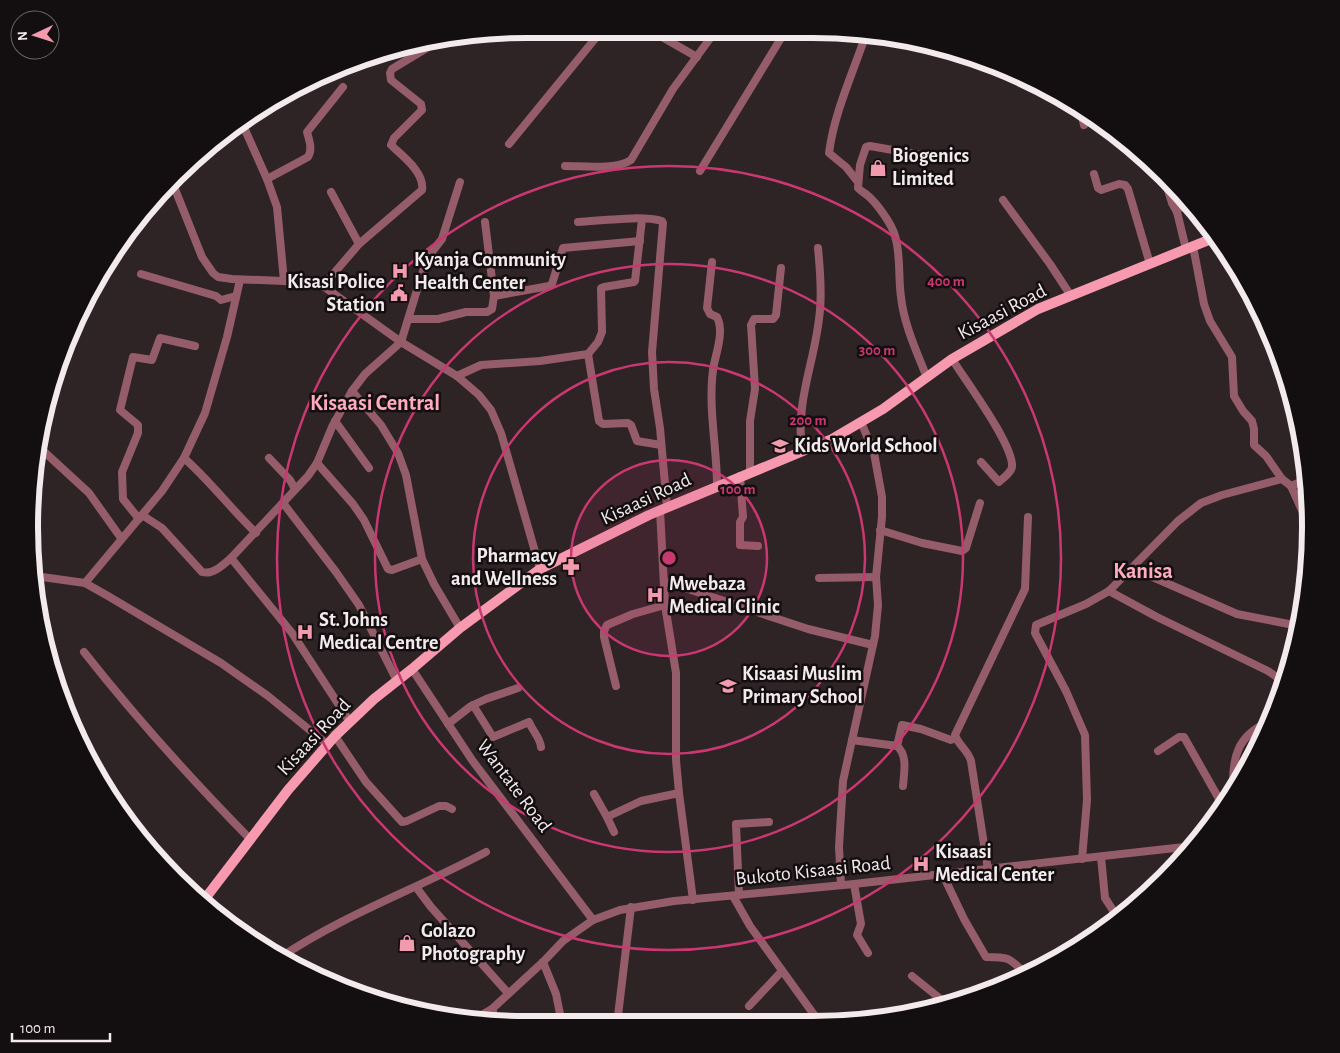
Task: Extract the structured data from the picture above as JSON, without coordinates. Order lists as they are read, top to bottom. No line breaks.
{"streets":{"main road":["Kisaasi Road"],"street":["Wantate Road","Bukoto Kisaasi Road"]},"crossings":[["Kisaasi Road","Wantate Road"],["Wantate Road","Bukoto Kisaasi Road"]],"districts":["Kisaasi Central","Kanisa"],"places":{"shop":["Biogenics Limited","Golazo Photography"],"hospital":["Kyanja Community Health Center","Mwebaza Medical Clinic","St. Johns Medical Centre","Kisaasi Medical Center"],"public building":["Kisasi Police Station"],"school or university":["Kids World School","Kisaasi Muslim Primary School"],"pharmacy":["Pharmacy and Wellness"]},"scale_bar":"100 m","north":"left","rings":["400 m","300 m","200 m","100 m"]}
